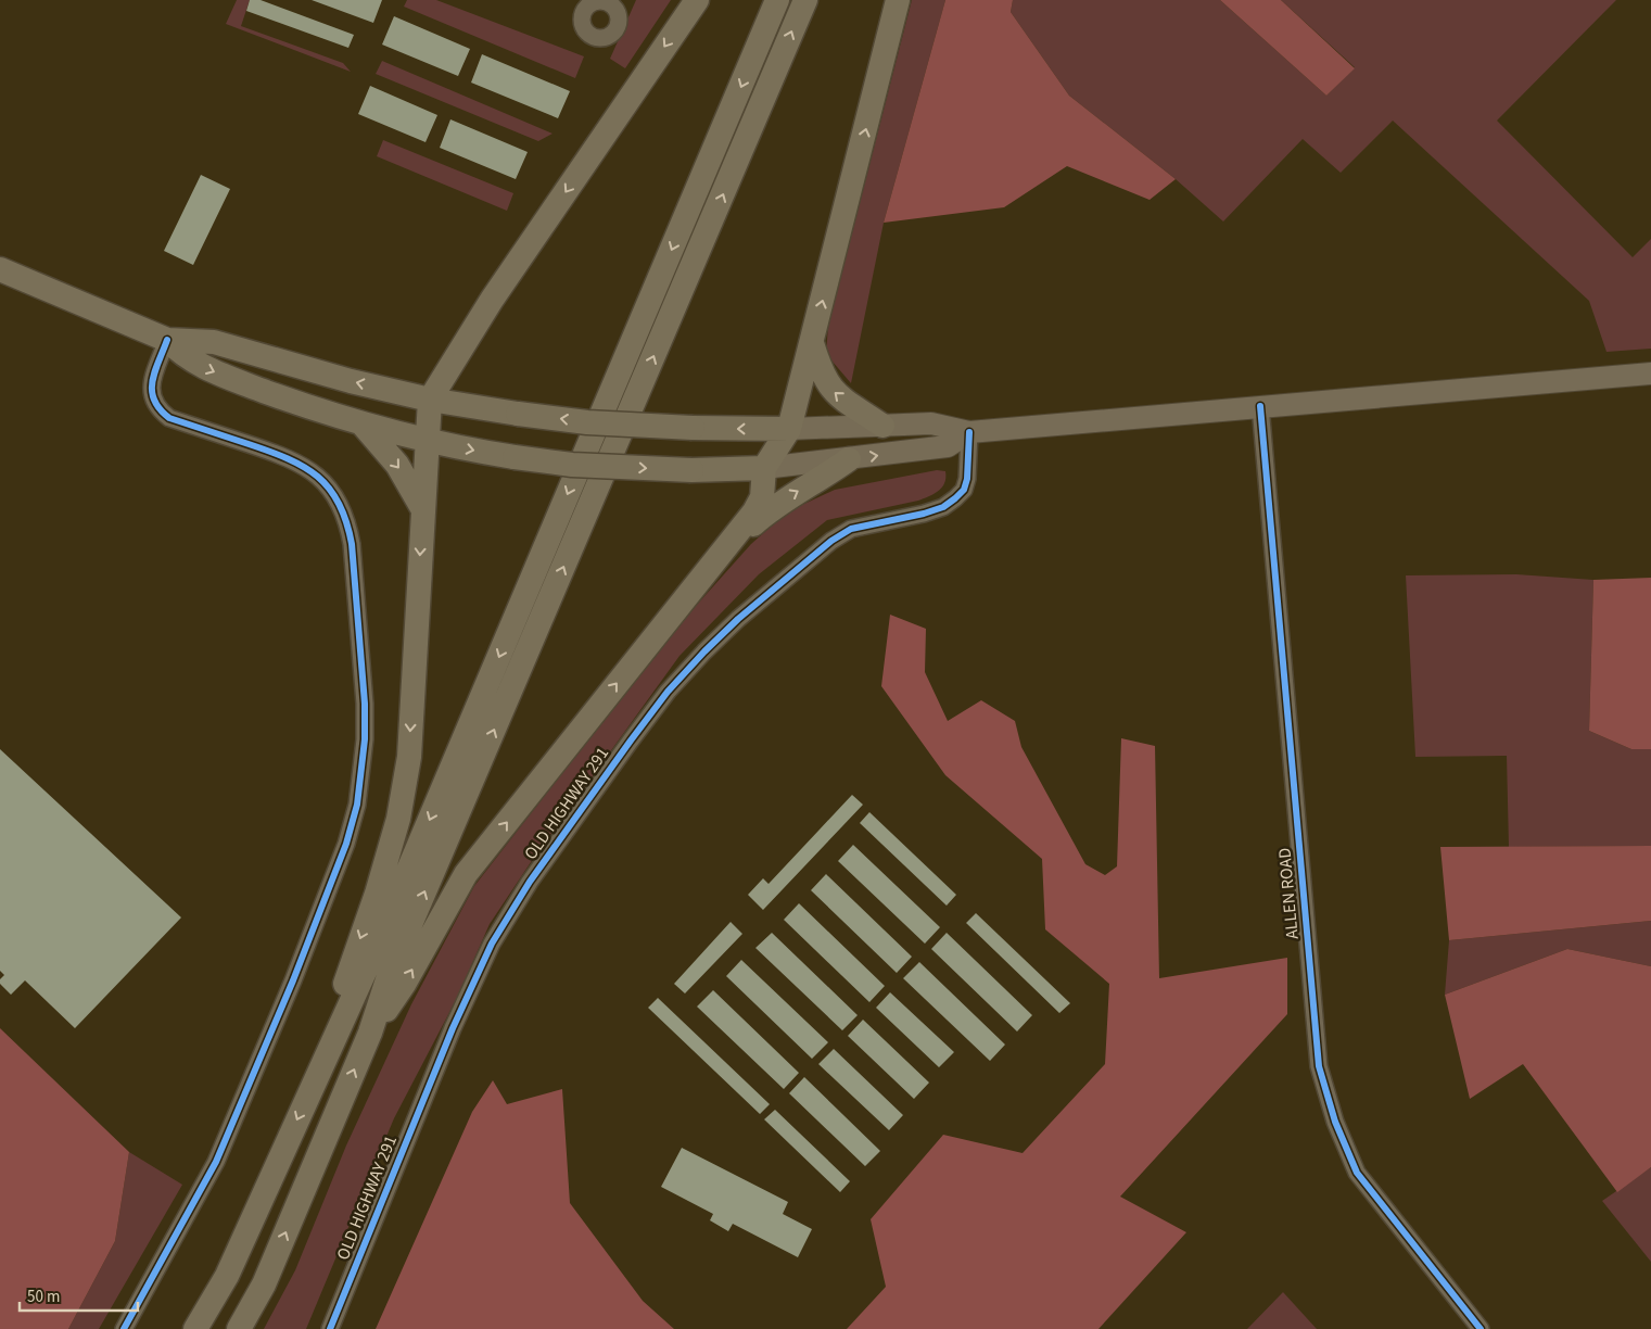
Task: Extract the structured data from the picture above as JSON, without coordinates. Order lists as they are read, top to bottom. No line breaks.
{"streets":{"street":["OLD HIGHWAY 291","ALLEN ROAD"]},"scale_bar":"50 m"}
